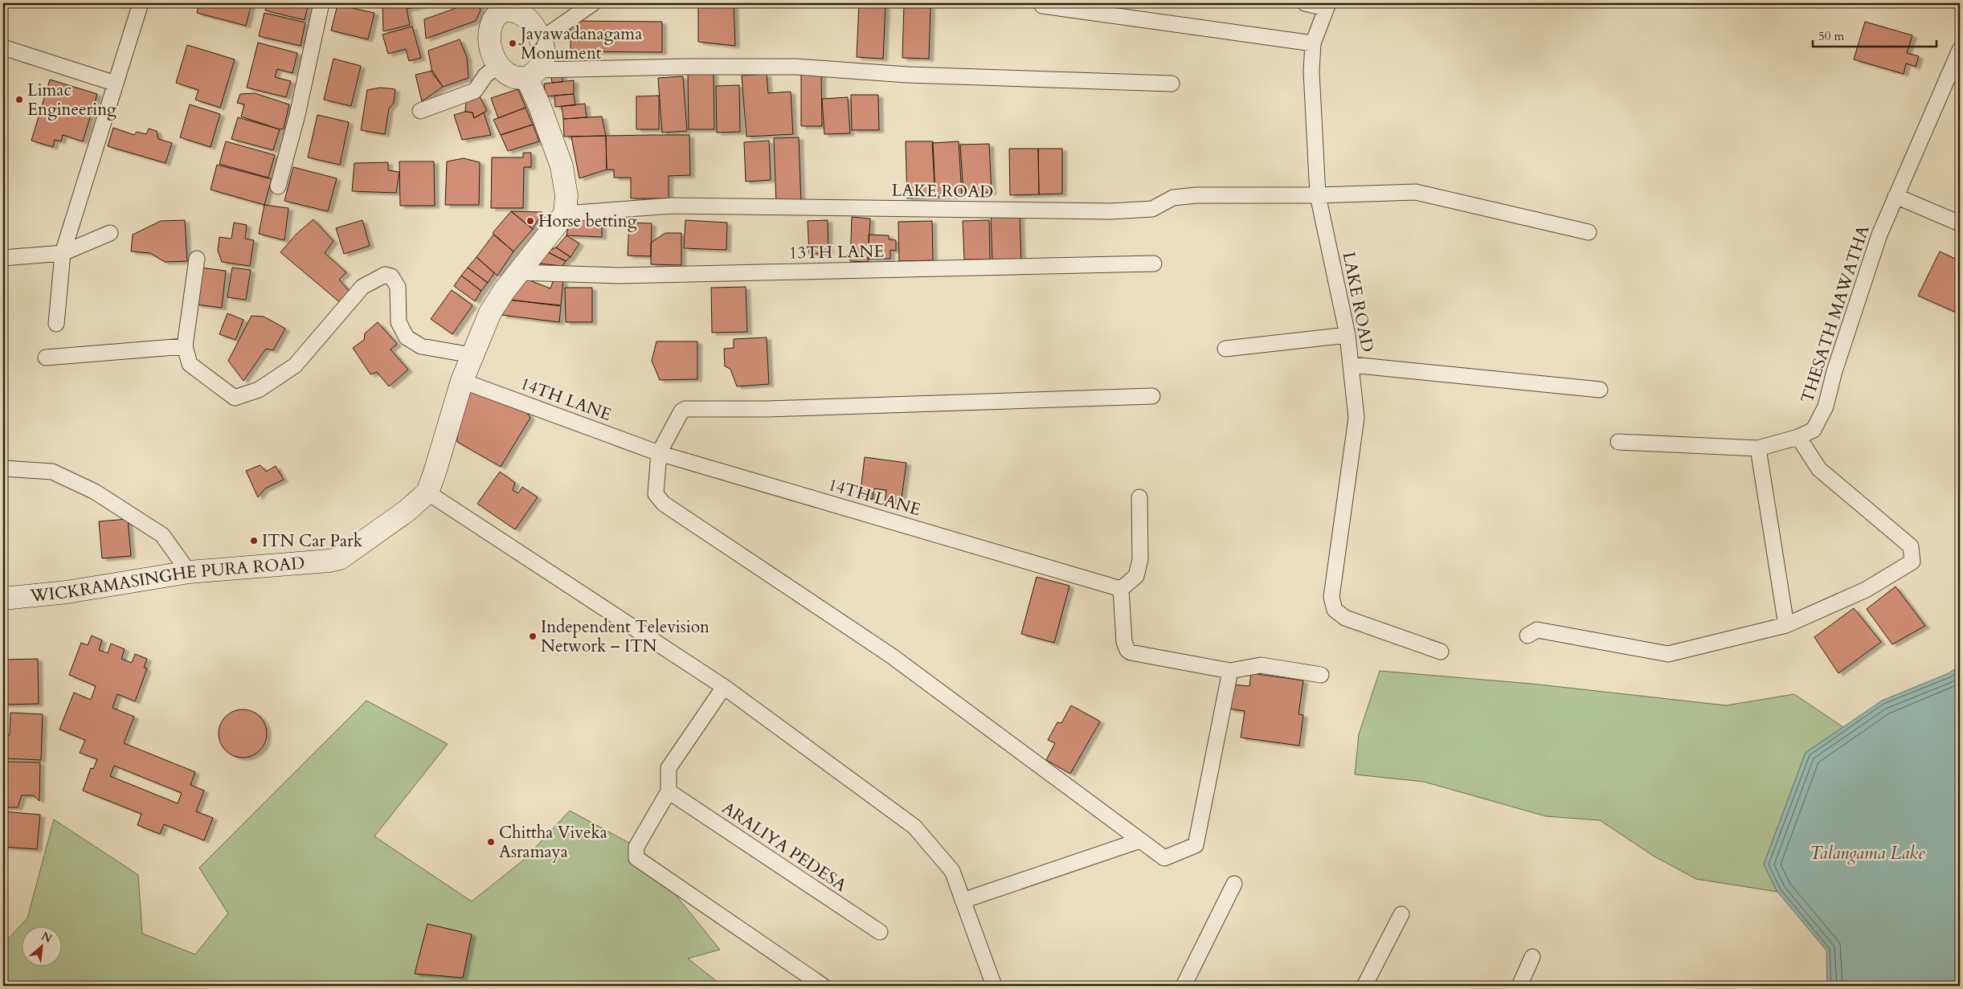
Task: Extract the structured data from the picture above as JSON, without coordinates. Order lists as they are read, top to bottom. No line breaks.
{"streets":{"street":["LAKE ROAD","13TH LANE","THESATH MAWATHA","14TH LANE","WICKRAMASINGHE PURA ROAD","ARALIYA PEDESA"]},"crossings":[["LAKE ROAD","WICKRAMASINGHE PURA ROAD"],["13TH LANE","WICKRAMASINGHE PURA ROAD"],["14TH LANE","WICKRAMASINGHE PURA ROAD"]],"water":["Talangama Lake"],"places":["Jayawadanagama Monument","Limac Engineering","Horse betting","ITN Car Park","Independent Television Network – ITN","Chittha Viveka Asramaya"],"scale_bar":"50 m","north":"top right"}
